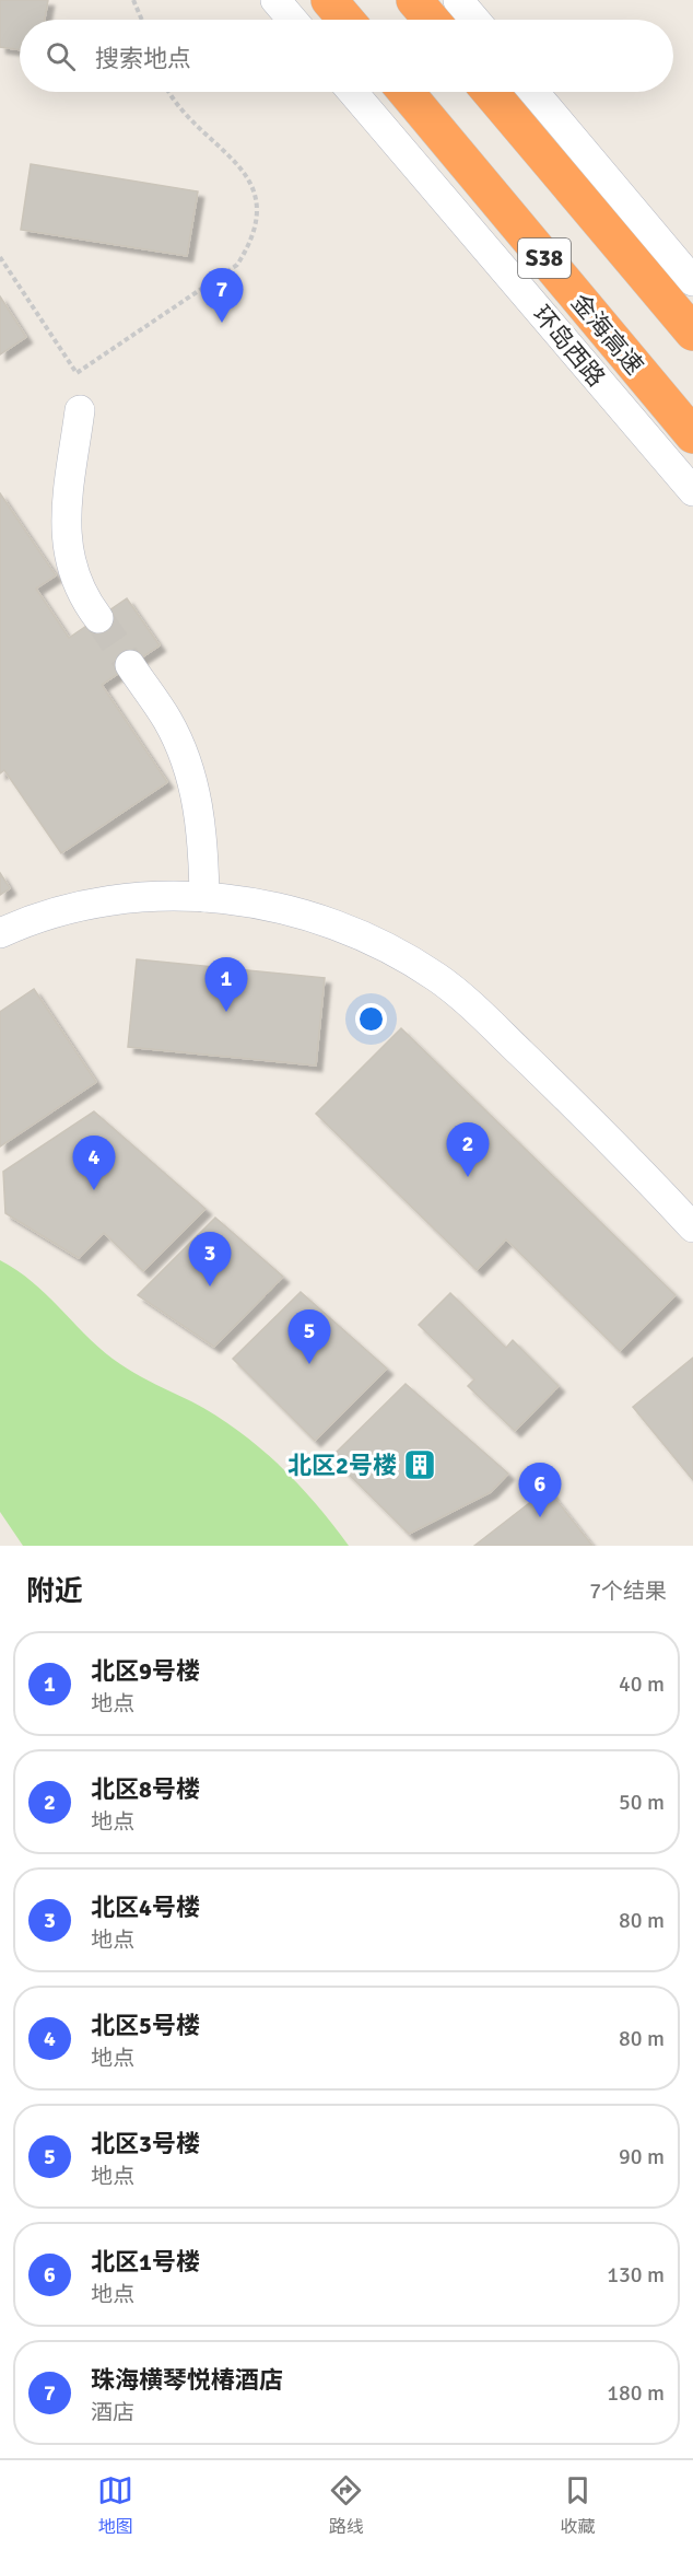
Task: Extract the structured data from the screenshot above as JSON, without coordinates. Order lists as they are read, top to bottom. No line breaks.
{"streets":{"highway":["S38","金海高速"],"street":["环岛西路"]},"places":{"building":["北区2号楼"]},"page":{"search":"搜索地点","pins":["7","1","2","4","3","5","6"],"heading":["附近","7个结果"],"list":[{"mark":"1","name":"北区9号楼","note":"地点","value":"40 m"},{"mark":"2","name":"北区8号楼","note":"地点","value":"50 m"},{"mark":"3","name":"北区4号楼","note":"地点","value":"80 m"},{"mark":"4","name":"北区5号楼","note":"地点","value":"80 m"},{"mark":"5","name":"北区3号楼","note":"地点","value":"90 m"},{"mark":"6","name":"北区1号楼","note":"地点","value":"130 m"},{"mark":"7","name":"珠海横琴悦椿酒店","note":"酒店","value":"180 m"}],"nav":["地图","路线","收藏"]}}
